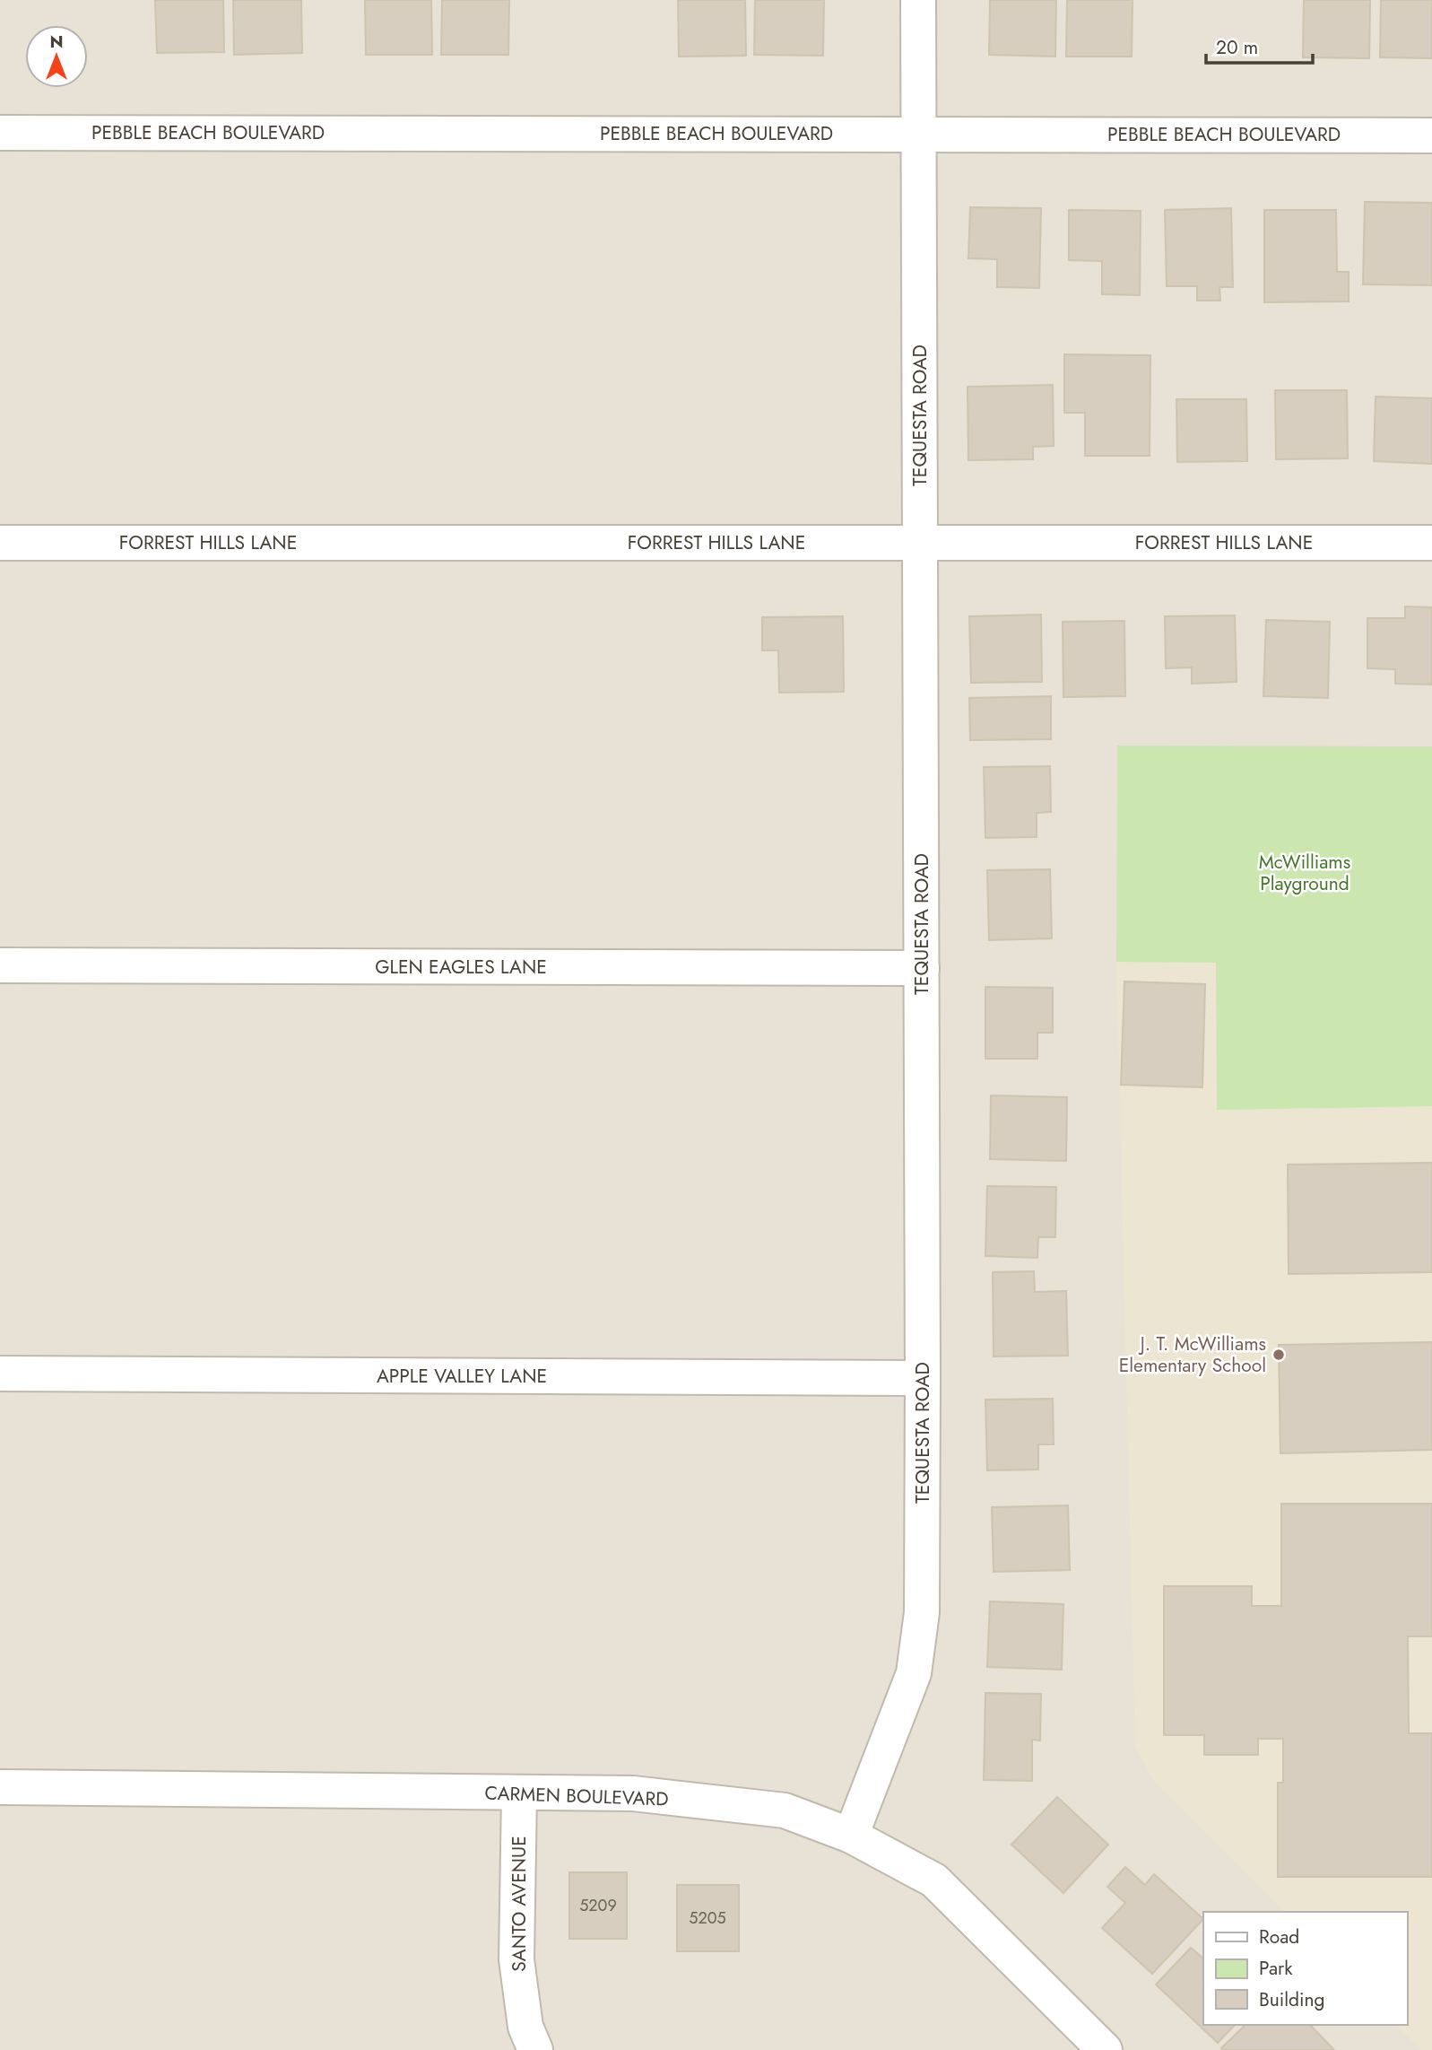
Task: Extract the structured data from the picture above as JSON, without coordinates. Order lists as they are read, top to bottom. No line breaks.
{"streets":{"street":["PEBBLE BEACH BOULEVARD","TEQUESTA ROAD","FORREST HILLS LANE","GLEN EAGLES LANE","APPLE VALLEY LANE","CARMEN BOULEVARD","SANTO AVENUE"]},"crossings":[["PEBBLE BEACH BOULEVARD","TEQUESTA ROAD"],["TEQUESTA ROAD","FORREST HILLS LANE"],["TEQUESTA ROAD","GLEN EAGLES LANE"],["TEQUESTA ROAD","APPLE VALLEY LANE"],["TEQUESTA ROAD","CARMEN BOULEVARD"],["CARMEN BOULEVARD","SANTO AVENUE"]],"parks":["McWilliams Playground"],"places":["J. T. McWilliams Elementary School"],"house_numbers":["5209","5205"],"legend":["Road","Park","Building"],"scale_bar":"20 m","north":"top"}
